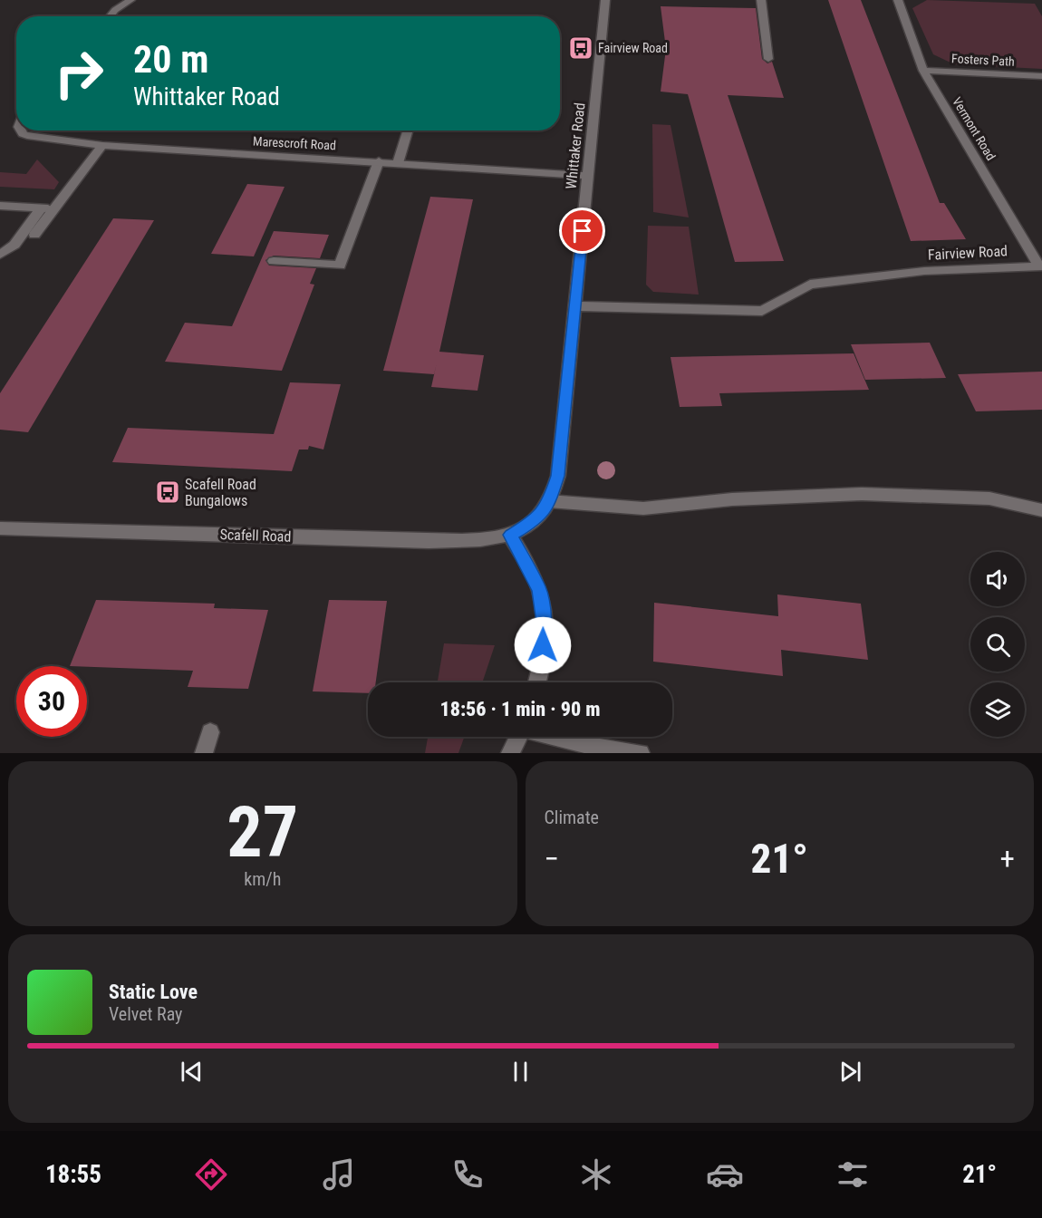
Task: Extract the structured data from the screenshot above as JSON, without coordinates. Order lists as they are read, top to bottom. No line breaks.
{"streets":{"street":["Fosters Path","Vermont Road","Marescroft Road","Whittaker Road","Fairview Road","Scafell Road"]},"crossings":[["Fosters Path","Vermont Road"],["Vermont Road","Fairview Road"],["Marescroft Road","Whittaker Road"],["Whittaker Road","Fairview Road"],["Whittaker Road","Scafell Road"]],"places":{"bus stop":["Fairview Road","Scafell Road Bungalows"]},"page":{"turn":["20 m","Whittaker Road"],"limit":"30","trip":"18:56 · 1 min · 90 m","tile":[["27","km/h"],"Climate"],"heat":["−","21°","+"],"song":["Static Love","Velvet Ray"],"tabs":["18:55","21°"]}}
